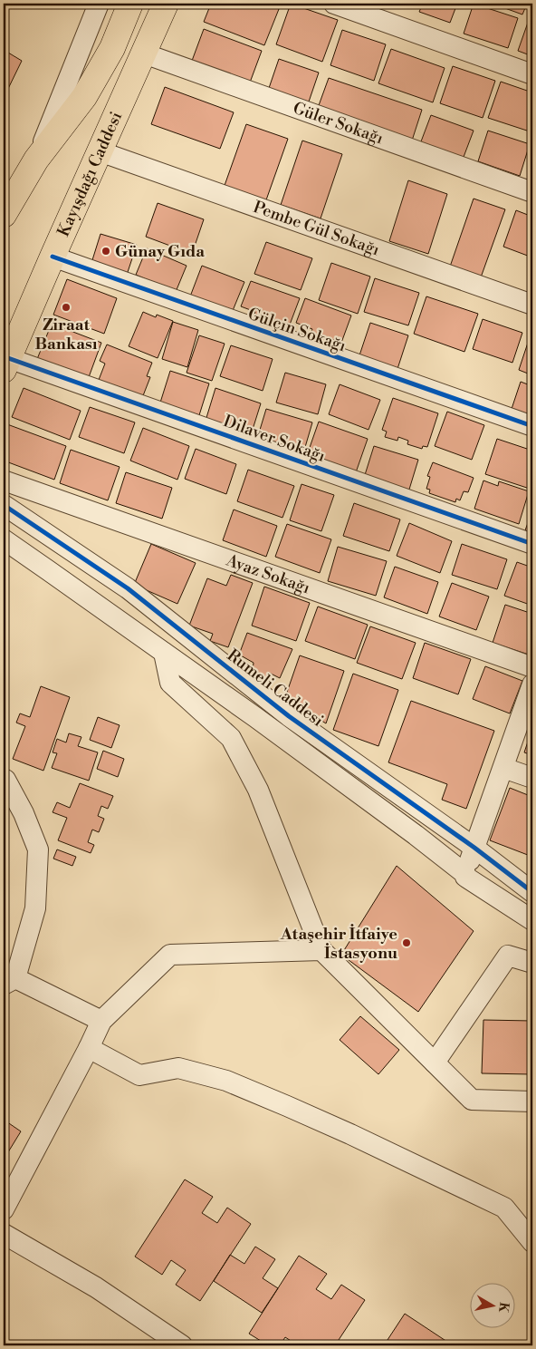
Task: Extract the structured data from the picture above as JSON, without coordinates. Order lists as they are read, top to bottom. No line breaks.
{"streets":{"main road":["Kayışdağı Caddesi"],"street":["Güler Sokağı","Pembe Gül Sokağı","Gülçin Sokağı","Dilaver Sokağı","Ayaz Sokağı","Rumeli Caddesi"]},"crossings":[["Güler Sokağı","Kayışdağı Caddesi"],["Kayışdağı Caddesi","Pembe Gül Sokağı"],["Kayışdağı Caddesi","Gülçin Sokağı"],["Kayışdağı Caddesi","Dilaver Sokağı"]],"places":["Günay Gıda","Ziraat Bankası","Ataşehir İtfaiye İstasyonu"],"north":"right"}
